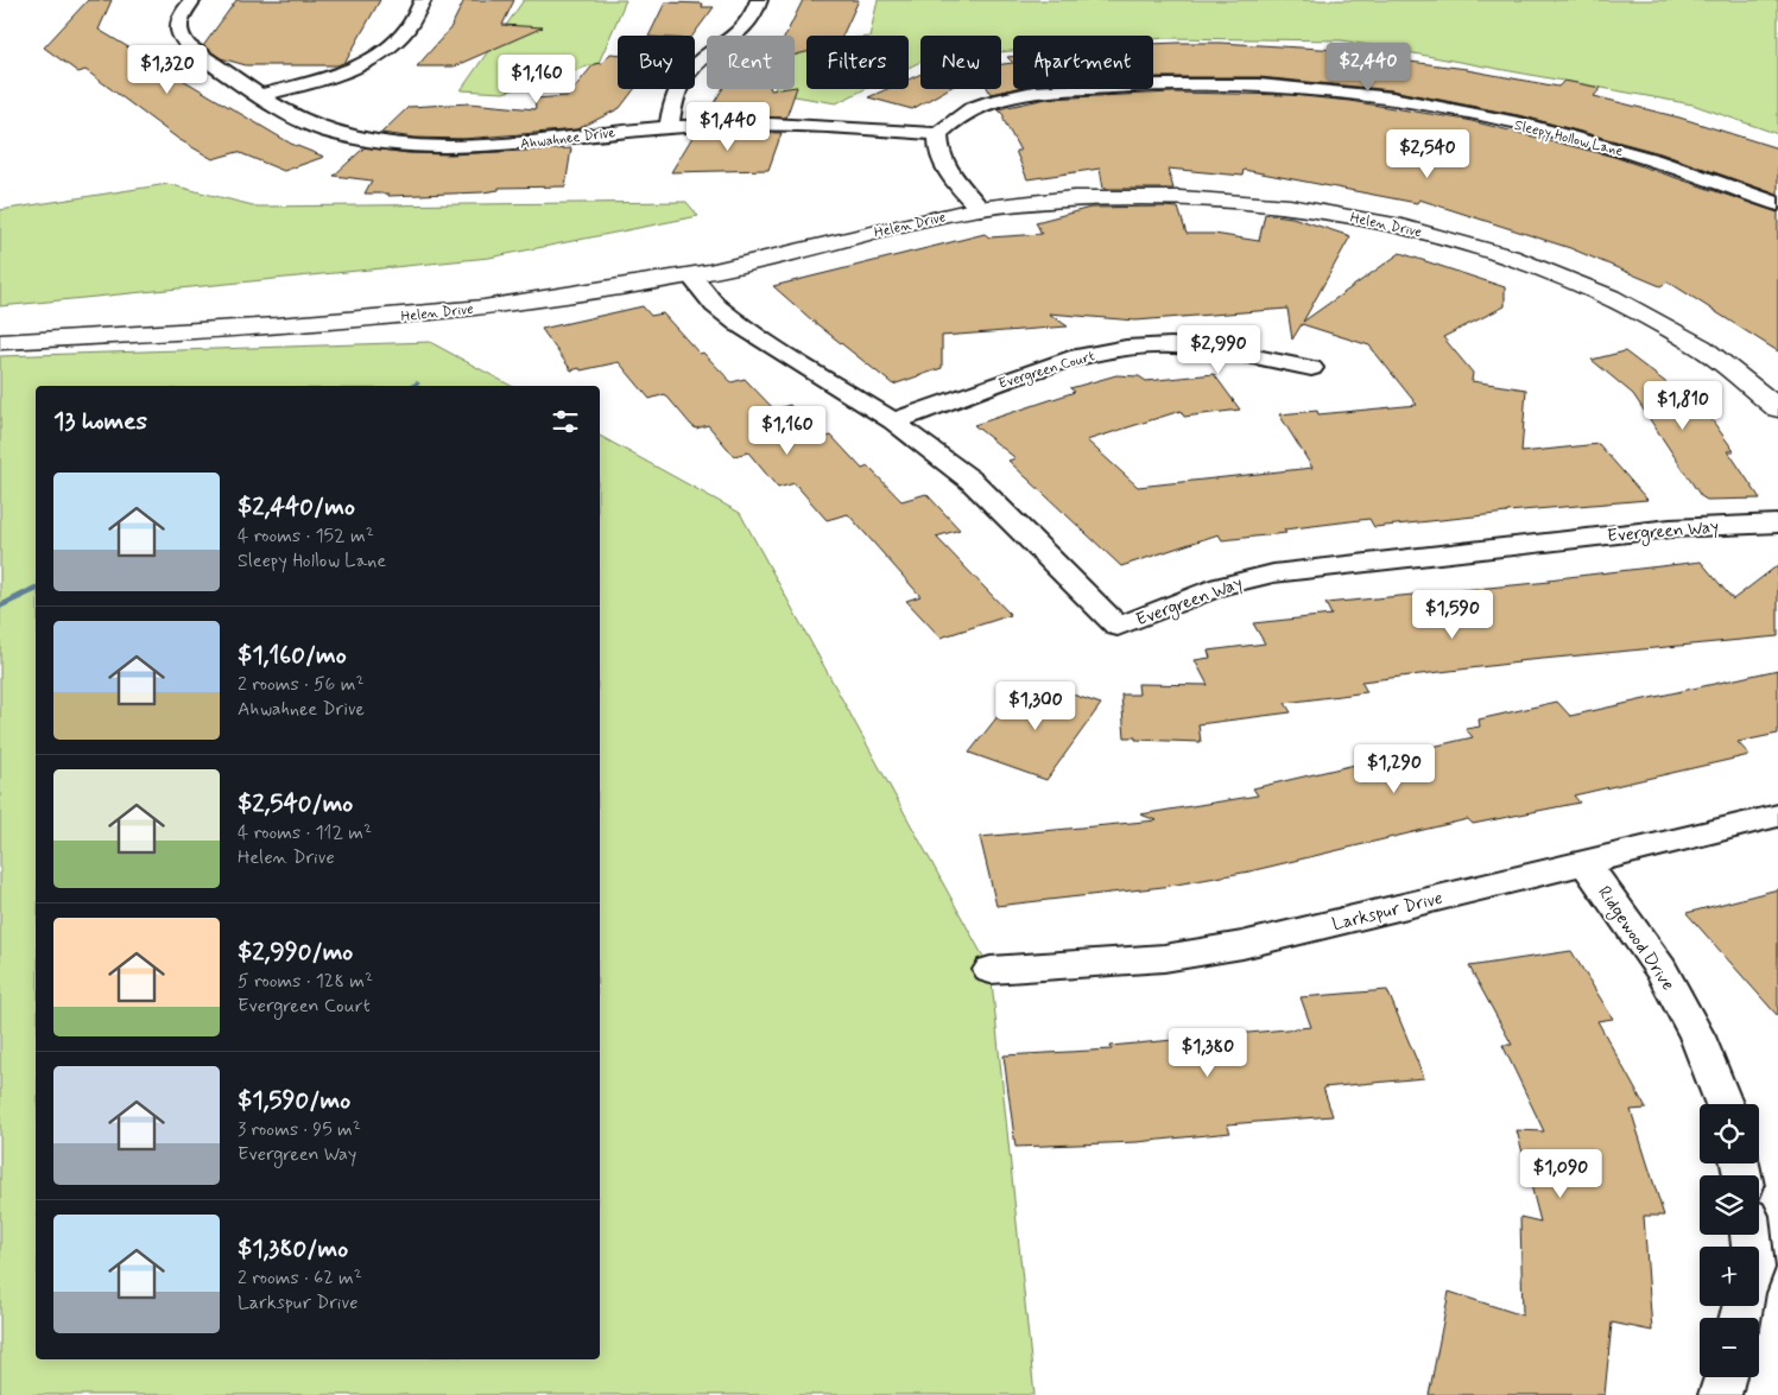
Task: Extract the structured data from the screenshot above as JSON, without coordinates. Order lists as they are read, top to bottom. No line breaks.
{"streets":{"street":["Ahwahnee Drive","Sleepy Hollow Lane","Helen Drive","Evergreen Court","Evergreen Way","Larkspur Drive","Ridgewood Drive"]},"crossings":[["Ahwahnee Drive","Sleepy Hollow Lane"],["Helen Drive","Evergreen Way"],["Evergreen Court","Evergreen Way"],["Larkspur Drive","Ridgewood Drive"]],"page":{"chip":["Buy","Rent","Filters","New","Apartment"],"price":["$2,440","$1,320","$1,160","$1,440","$2,540","$2,990","$1,810","$1,160","$1,590","$1,300","$1,290","$1,380","$1,090"],"heading":"13 homes","list":[{"name":"$2,440/mo","note":"4 rooms · 152 m² · Sleepy Hollow Lane"},{"name":"$1,160/mo","note":"2 rooms · 56 m² · Ahwahnee Drive"},{"name":"$2,540/mo","note":"4 rooms · 112 m² · Helen Drive"},{"name":"$2,990/mo","note":"5 rooms · 128 m² · Evergreen Court"},{"name":"$1,590/mo","note":"3 rooms · 95 m² · Evergreen Way"},{"name":"$1,380/mo","note":"2 rooms · 62 m² · Larkspur Drive"}],"map_buttons":["+","−"]}}
